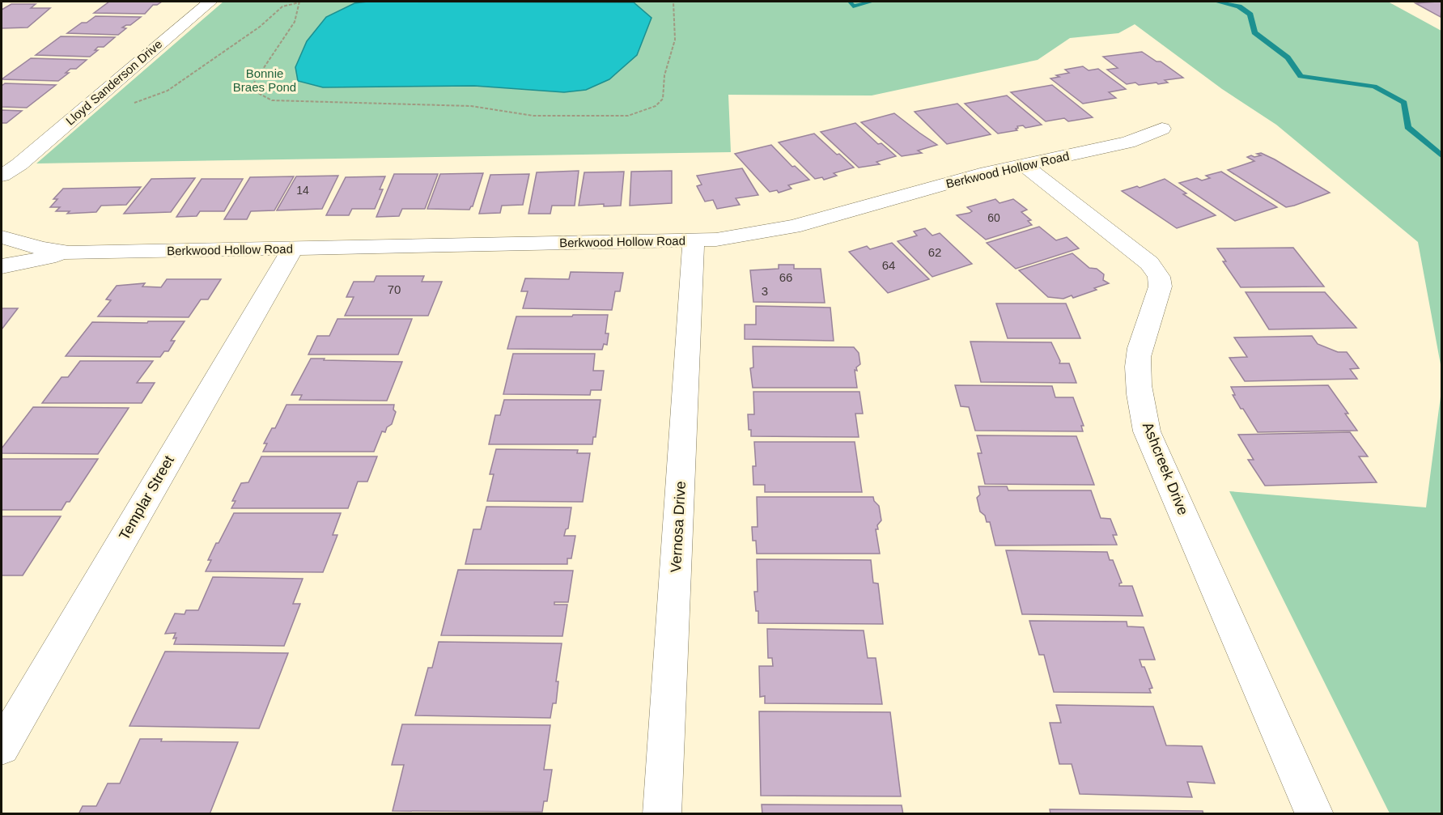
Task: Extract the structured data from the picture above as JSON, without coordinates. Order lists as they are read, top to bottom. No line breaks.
{"streets":{"street":["Lloyd Sanderson Drive","Berkwood Hollow Road","Ashcreek Drive","Templar Street","Vernosa Drive"]},"crossings":[["Berkwood Hollow Road","Ashcreek Drive"],["Berkwood Hollow Road","Templar Street"],["Berkwood Hollow Road","Vernosa Drive"]],"parks":["Bonnie Braes Pond"],"house_numbers":["14","60","62","64","66","70","3"]}
